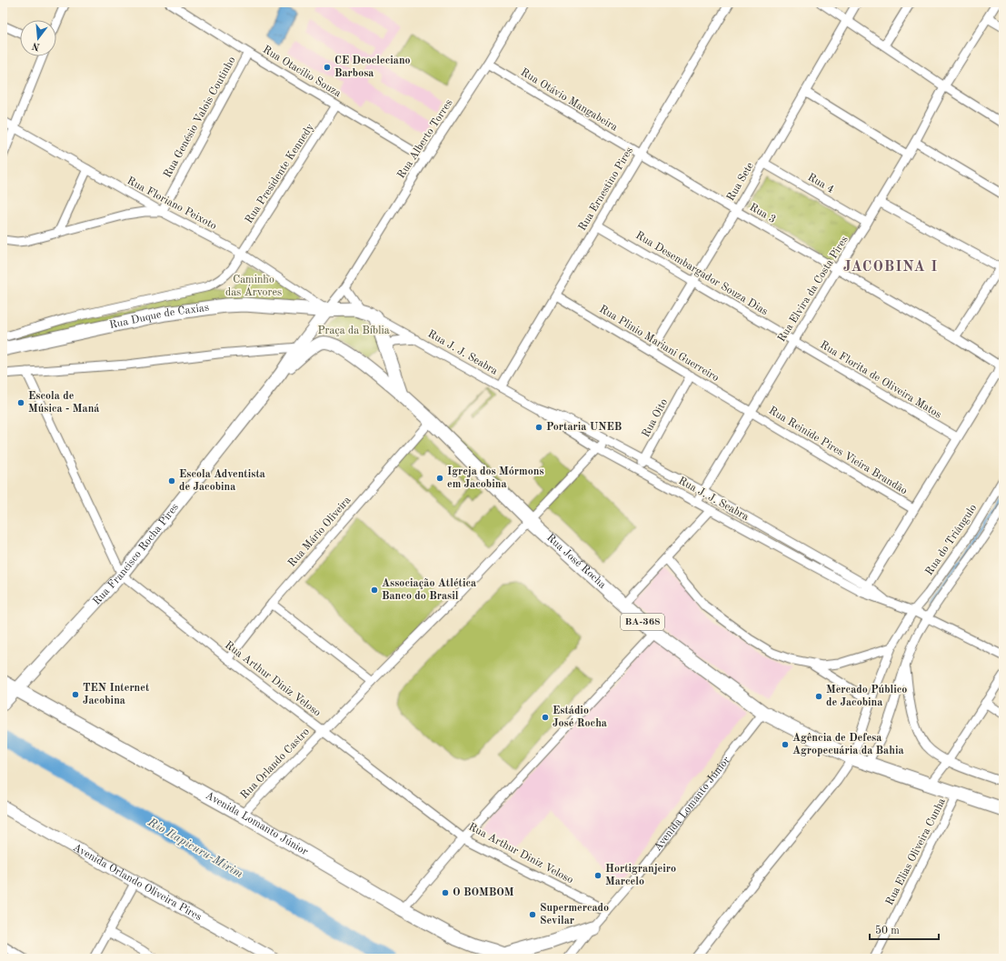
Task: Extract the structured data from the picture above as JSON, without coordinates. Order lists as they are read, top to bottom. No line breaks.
{"streets":{"main road":["Rua Duque de Caxias","Rua José Rocha","BA-368","Avenida Lomanto Júnior"],"street":["Rua Otacilio Souza","Rua Otávio Mangabeira","Rua Genésio Valois Coutinho","Rua Alberto Torres","Rua Presidente Kennedy","Rua Sete","Rua 4","Rua Ernestino Pires","Rua Floriano Peixoto","Rua 3","Rua Desembargador Souza Dias","Rua Elvira da Costa Pires","Rua Plinio Mariani Guerreiro","Rua J. J. Seabra","Rua Florita de Oliveira Matos","Rua Oito","Rua Reinide Pires Vieira Brandão","Rua Mário Oliveira","Rua do Triângulo","Rua Francisco Rocha Pires","Rua Arthur Diniz Veloso","Rua Orlando Castro","Rua Elias Oliveira Cunha","Avenida Orlando Oliveira Pires"]},"crossings":[["Rua Otacilio Souza","Rua Genésio Valois Coutinho"],["Rua Otacilio Souza","Rua Alberto Torres"],["Rua Otacilio Souza","Rua Presidente Kennedy"],["Rua Otávio Mangabeira","Rua Alberto Torres"],["Rua Otávio Mangabeira","Rua Ernestino Pires"],["Rua Otávio Mangabeira","Rua 3"],["Rua Genésio Valois Coutinho","Rua Floriano Peixoto"],["Rua Alberto Torres","Rua Francisco Rocha Pires"],["Rua Presidente Kennedy","Rua Floriano Peixoto"],["Rua Presidente Kennedy","Rua Duque de Caxias"],["Rua Sete","Rua 4"],["Rua Sete","Rua 3"],["Rua Sete","Rua Desembargador Souza Dias"],["Rua Sete","Rua Plinio Mariani Guerreiro"],["Rua 4","Rua Elvira da Costa Pires"],["Rua Ernestino Pires","Rua 3"],["Rua Ernestino Pires","Rua Desembargador Souza Dias"],["Rua Ernestino Pires","Rua Plinio Mariani Guerreiro"],["Rua Ernestino Pires","Rua J. J. Seabra"],["Rua Floriano Peixoto","Rua Duque de Caxias"],["Rua Floriano Peixoto","Rua Francisco Rocha Pires"],["Rua 3","Rua Elvira da Costa Pires"],["Rua Desembargador Souza Dias","Rua Elvira da Costa Pires"],["Rua Desembargador Souza Dias","Rua Florita de Oliveira Matos"],["Rua Elvira da Costa Pires","Rua Plinio Mariani Guerreiro"],["Rua Elvira da Costa Pires","Rua J. J. Seabra"],["Rua Elvira da Costa Pires","Rua Florita de Oliveira Matos"],["Rua Elvira da Costa Pires","Rua Reinide Pires Vieira Brandão"],["Rua Duque de Caxias","Rua Francisco Rocha Pires"],["Rua Plinio Mariani Guerreiro","Rua Oito"],["Rua Plinio Mariani Guerreiro","Rua Reinide Pires Vieira Brandão"],["Rua J. J. Seabra","Rua Oito"],["Rua J. J. Seabra","Rua do Triângulo"],["Rua J. J. Seabra","Rua Orlando Castro"],["Rua Mário Oliveira","Rua José Rocha"],["Rua Mário Oliveira","Rua Arthur Diniz Veloso"],["Rua do Triângulo","BA-368"],["Rua Francisco Rocha Pires","Rua Arthur Diniz Veloso"],["Rua Francisco Rocha Pires","Avenida Lomanto Júnior"],["Rua José Rocha","BA-368"],["Rua José Rocha","Rua Orlando Castro"],["Rua José Rocha","Avenida Lomanto Júnior"],["BA-368","Avenida Lomanto Júnior"],["BA-368","Rua Elias Oliveira Cunha"],["Rua Arthur Diniz Veloso","Rua Orlando Castro"],["Rua Arthur Diniz Veloso","Avenida Lomanto Júnior"],["Rua Orlando Castro","Avenida Lomanto Júnior"]],"districts":["JACOBINA I"],"water":["Rio Itapicuru-Mirim"],"parks":["Caminho das Árvores","Praça da Bíblia"],"places":["CE Deocleciano Barbosa","Escola de Música - Maná","Portaria UNEB","Igreja dos Mórmons em Jacobina","Escola Adventista de Jacobina","Associação Atlética Banco do Brasil","TEN Internet Jacobina","Mercado Público de Jacobina","Estádio José Rocha","Agência de Defesa Agropecuária da Bahia","Hortigranjeiro Marcelo","O BOMBOM","Supermercado Sevilar"],"scale_bar":"50 m","north":"bottom"}
